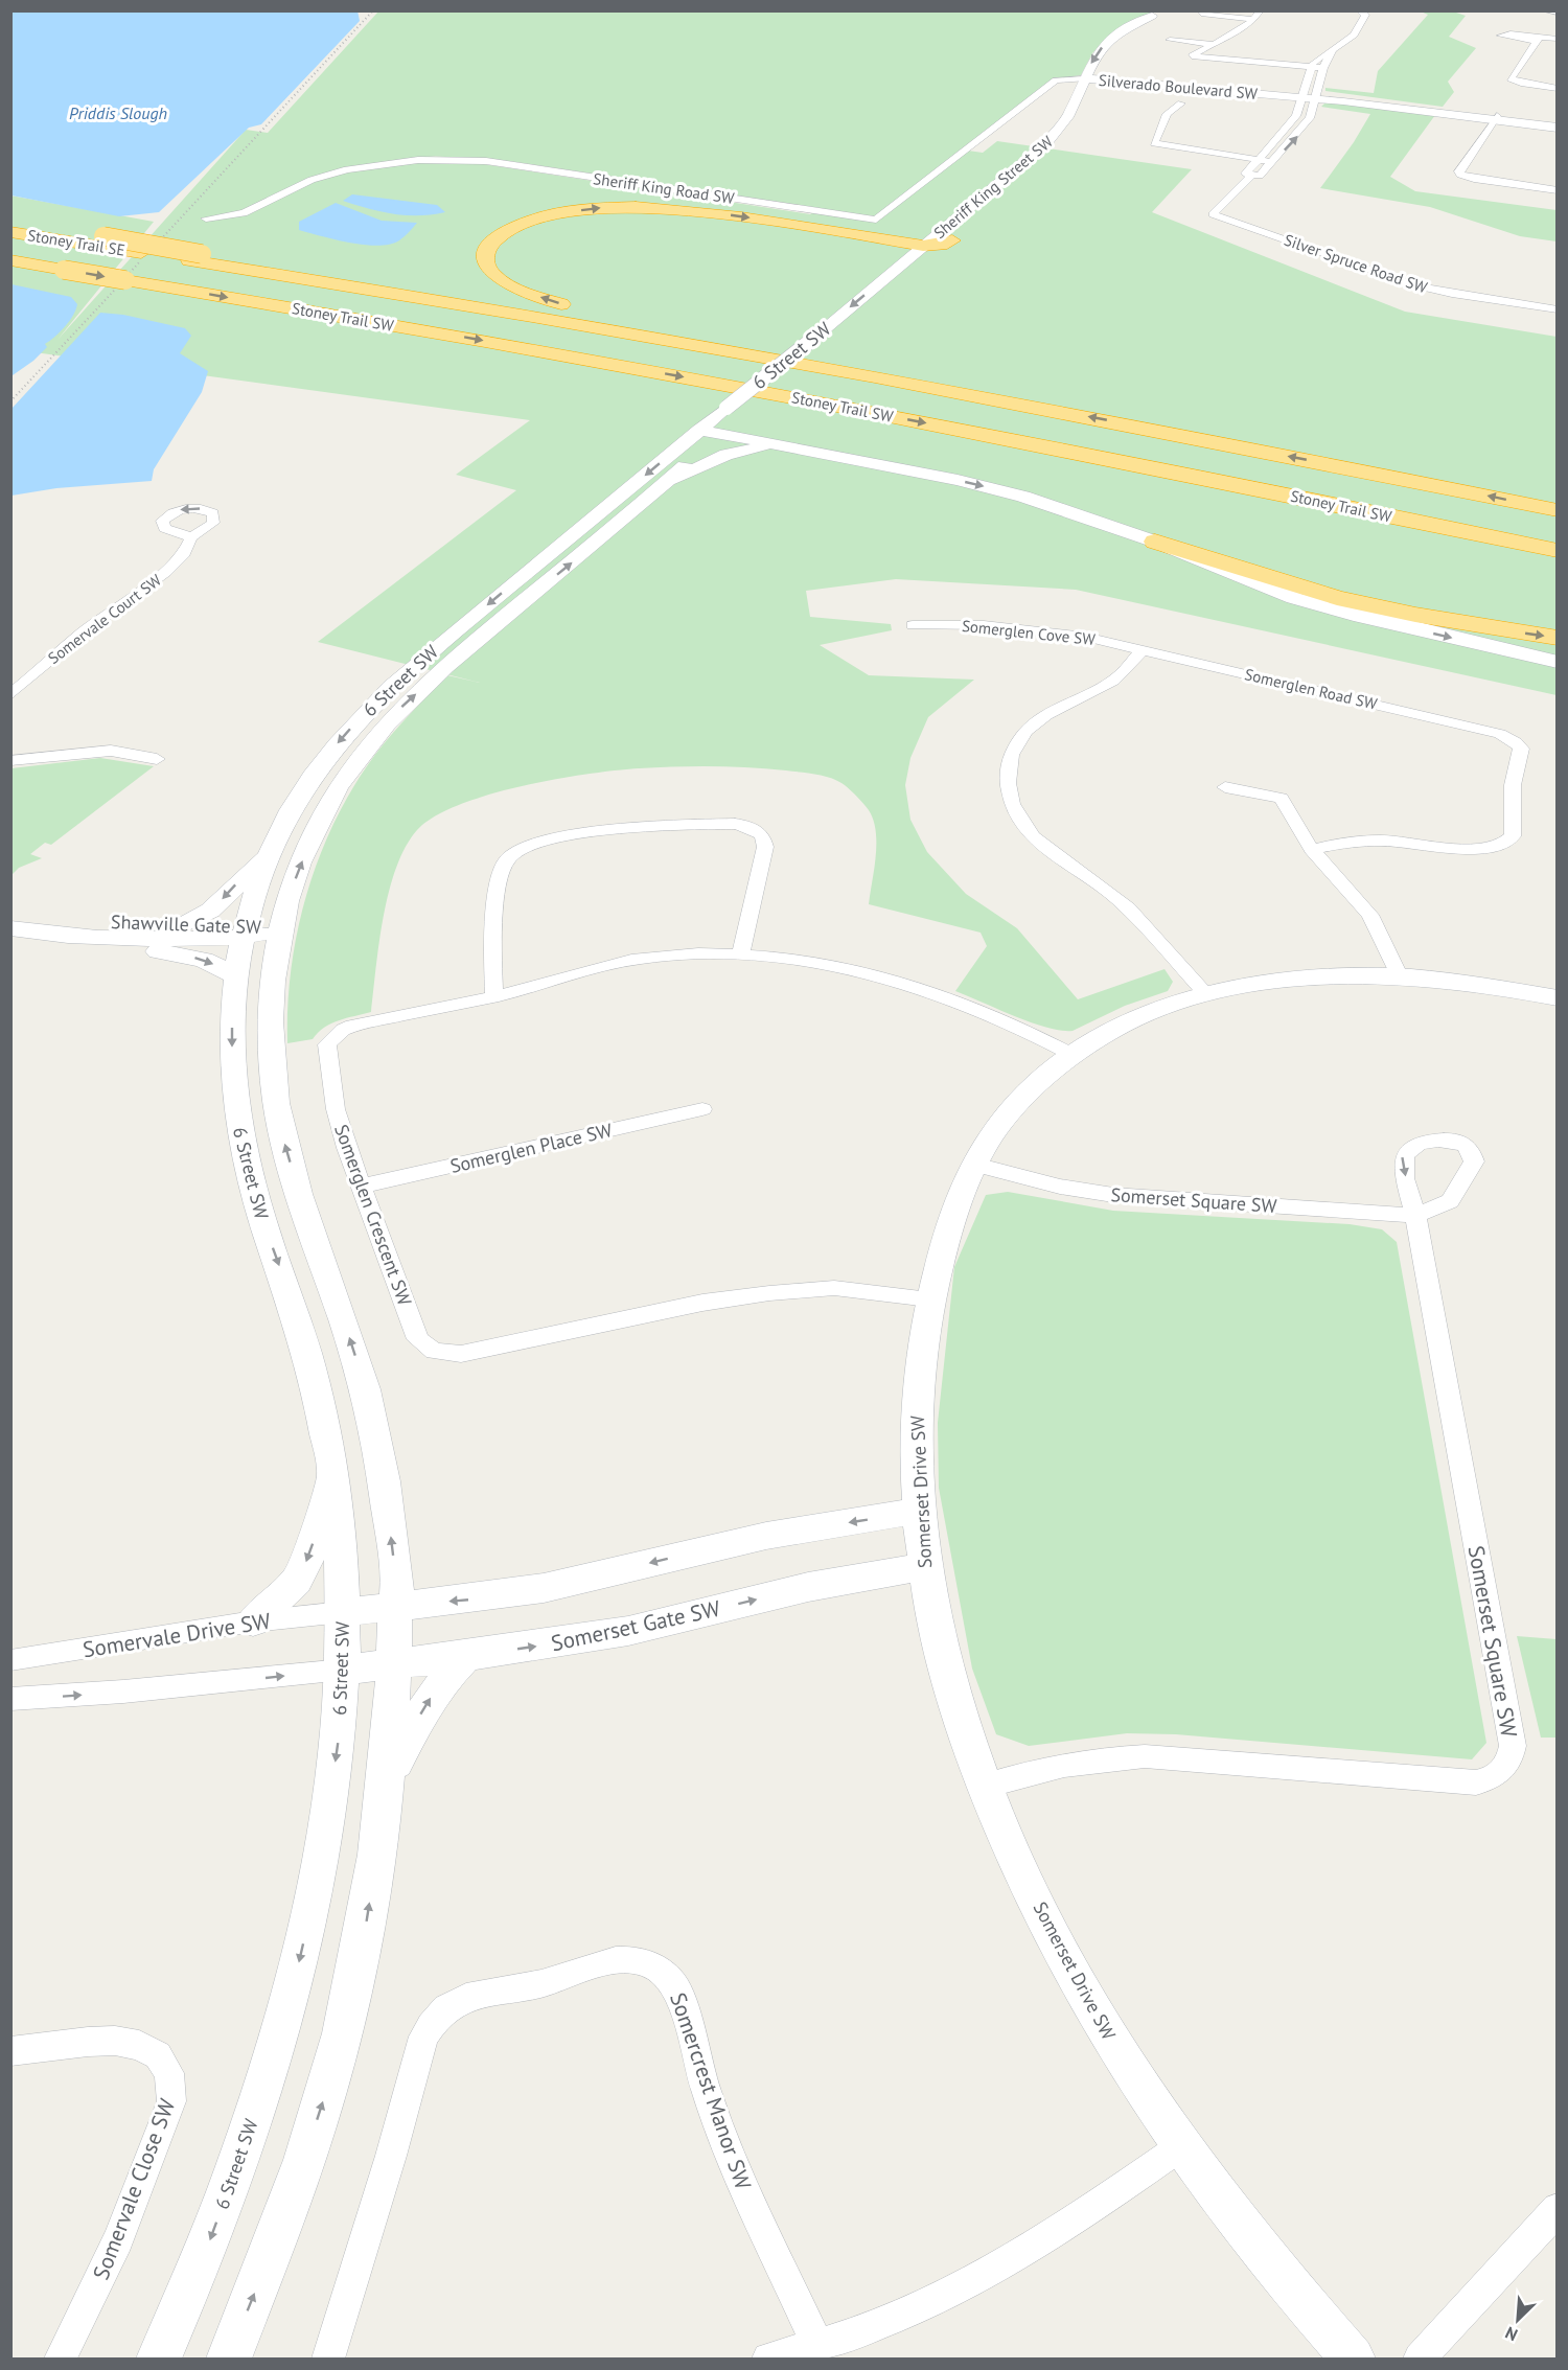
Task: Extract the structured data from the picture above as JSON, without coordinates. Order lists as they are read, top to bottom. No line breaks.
{"streets":{"highway":["Stoney Trail SE","Stoney Trail SW"],"main road":["Silverado Boulevard SW","Sheriff King Street SW","6 Street SW","Shawville Gate SW","Somerset Drive SW","Somerset Gate SW"],"street":["Sheriff King Road SW","Silver Spruce Road SW","Somervale Court SW","Somerglen Cove SW","Somerglen Road SW","Somerglen Place SW","Somerset Square SW","Somerglen Crescent SW","Somervale Drive SW","Somercrest Manor SW","Somervale Close SW"]},"crossings":[["Silverado Boulevard SW","Sheriff King Street SW"],["Silverado Boulevard SW","Sheriff King Road SW"],["Sheriff King Street SW","Sheriff King Road SW"],["Sheriff King Street SW","6 Street SW"],["Stoney Trail SE","Stoney Trail SW"],["6 Street SW","Shawville Gate SW"],["6 Street SW","Somerset Gate SW"],["6 Street SW","Somervale Drive SW"],["Somerglen Cove SW","Somerglen Road SW"],["Somerglen Place SW","Somerglen Crescent SW"],["Somerset Square SW","Somerset Drive SW"],["Somerglen Crescent SW","Somerset Drive SW"],["Somerset Drive SW","Somerset Gate SW"]],"water":["Priddis Slough"],"north":"bottom left"}
